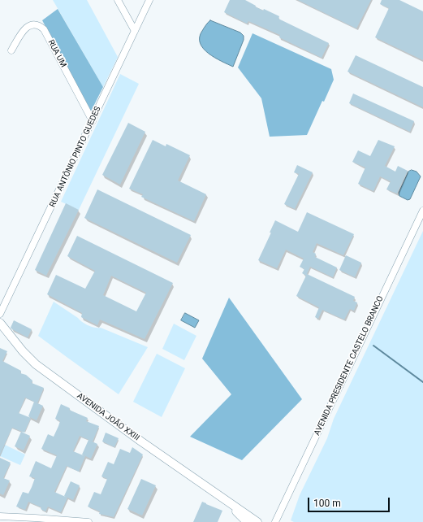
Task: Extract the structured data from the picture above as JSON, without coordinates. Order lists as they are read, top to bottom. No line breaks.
{"streets":{"main road":["AVENIDA JOÃO XXIII"],"street":["RUA UM","RUA ANTÔNIO PINTO GUEDES","AVENIDA PRESIDENTE CASTELO BRANCO"]},"crossings":[["RUA UM","RUA ANTÔNIO PINTO GUEDES"]],"scale_bar":"100 m"}
